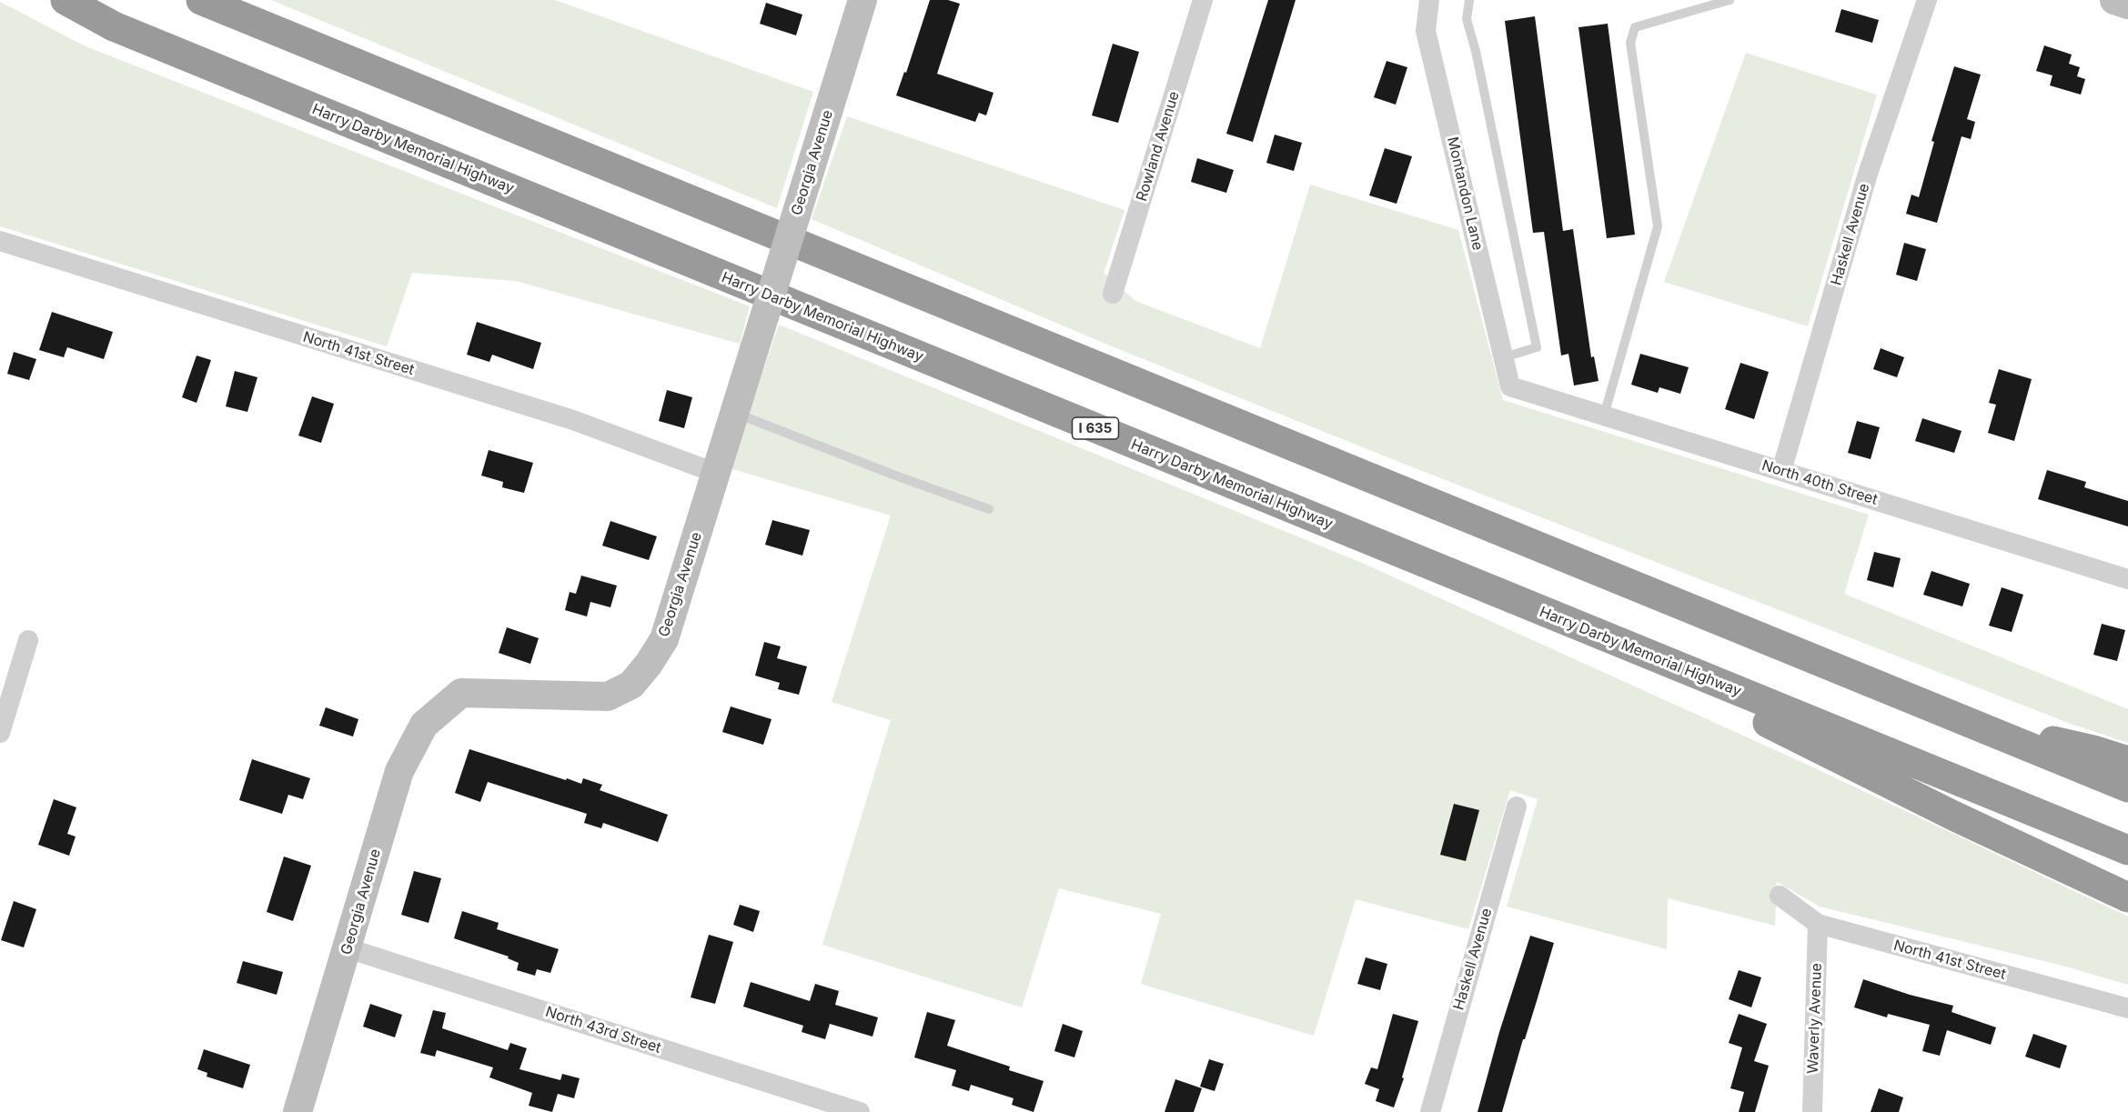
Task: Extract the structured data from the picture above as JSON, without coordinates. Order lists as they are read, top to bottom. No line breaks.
{"streets":{"highway":["Harry Darby Memorial Highway","I 635"],"street":["Rowland Avenue","Georgia Avenue","Montandon Lane","Haskell Avenue","North 41st Street","North 40th Street","Waverly Avenue","North 43rd Street"]},"crossings":[["Georgia Avenue","North 41st Street"],["Georgia Avenue","North 43rd Street"],["Montandon Lane","North 40th Street"],["Haskell Avenue","North 40th Street"],["North 41st Street","Waverly Avenue"]]}
